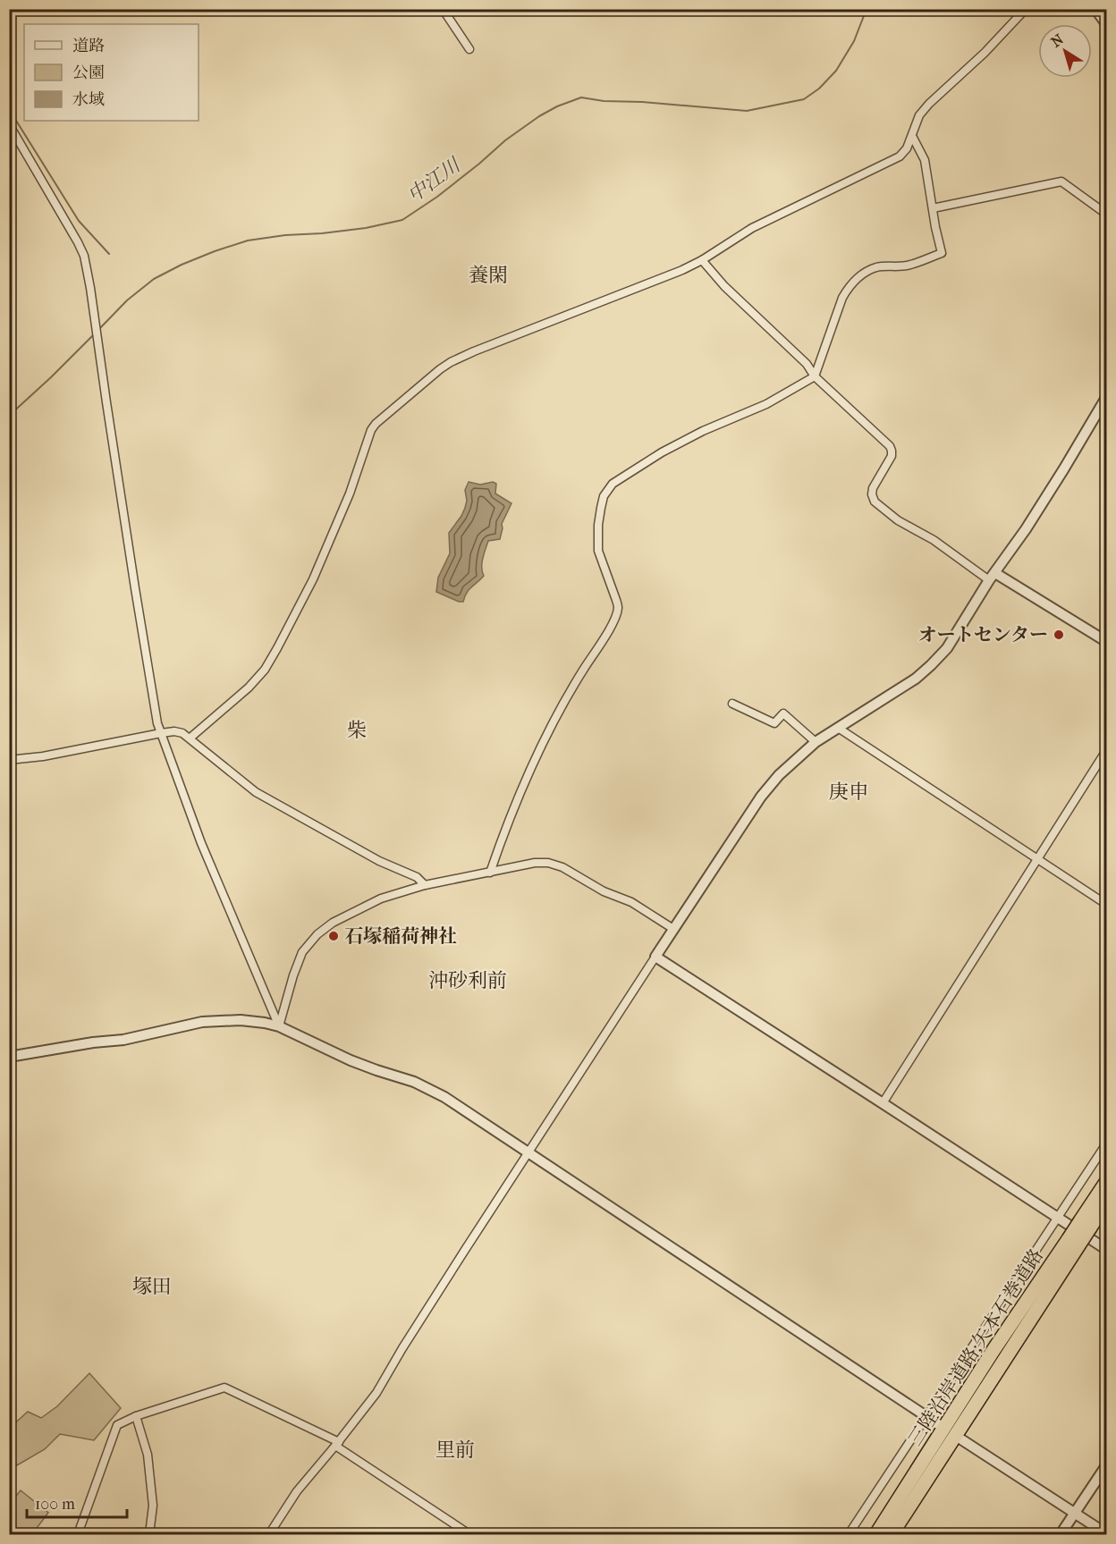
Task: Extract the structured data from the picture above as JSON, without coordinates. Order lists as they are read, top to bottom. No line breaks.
{"streets":{"highway":["三陸沿岸道路;矢本石巻道路"]},"districts":["養閑","柴","庚申","沖砂利前","塚田","里前"],"water":["中江川"],"places":["オートセンター","石塚稲荷神社"],"legend":["道路","公園","水域"],"scale_bar":"100 m","north":"top left"}
